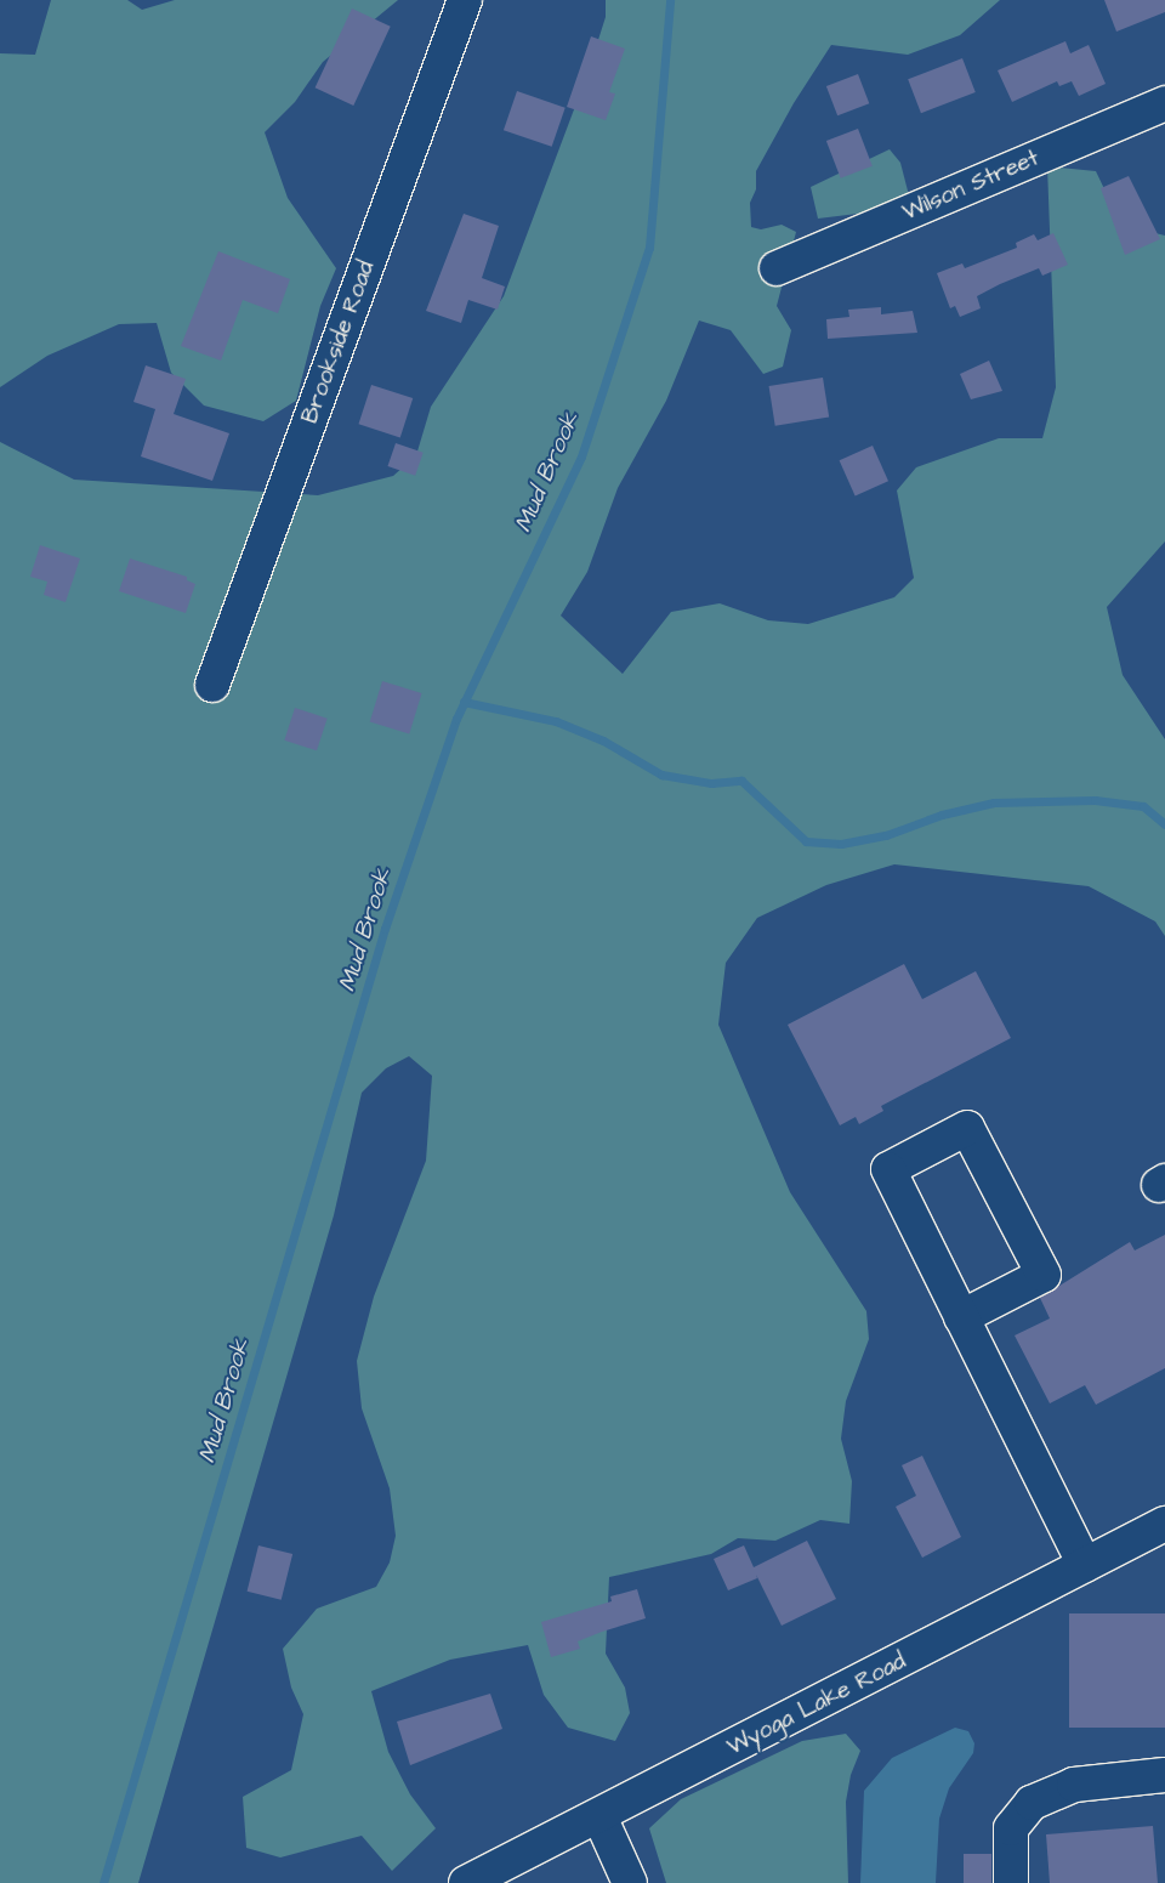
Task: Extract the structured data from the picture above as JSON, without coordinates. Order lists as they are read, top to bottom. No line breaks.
{"streets":{"street":["Wilson Street","Brookside Road","Wyoga Lake Road"]},"water":["Mud Brook"]}
